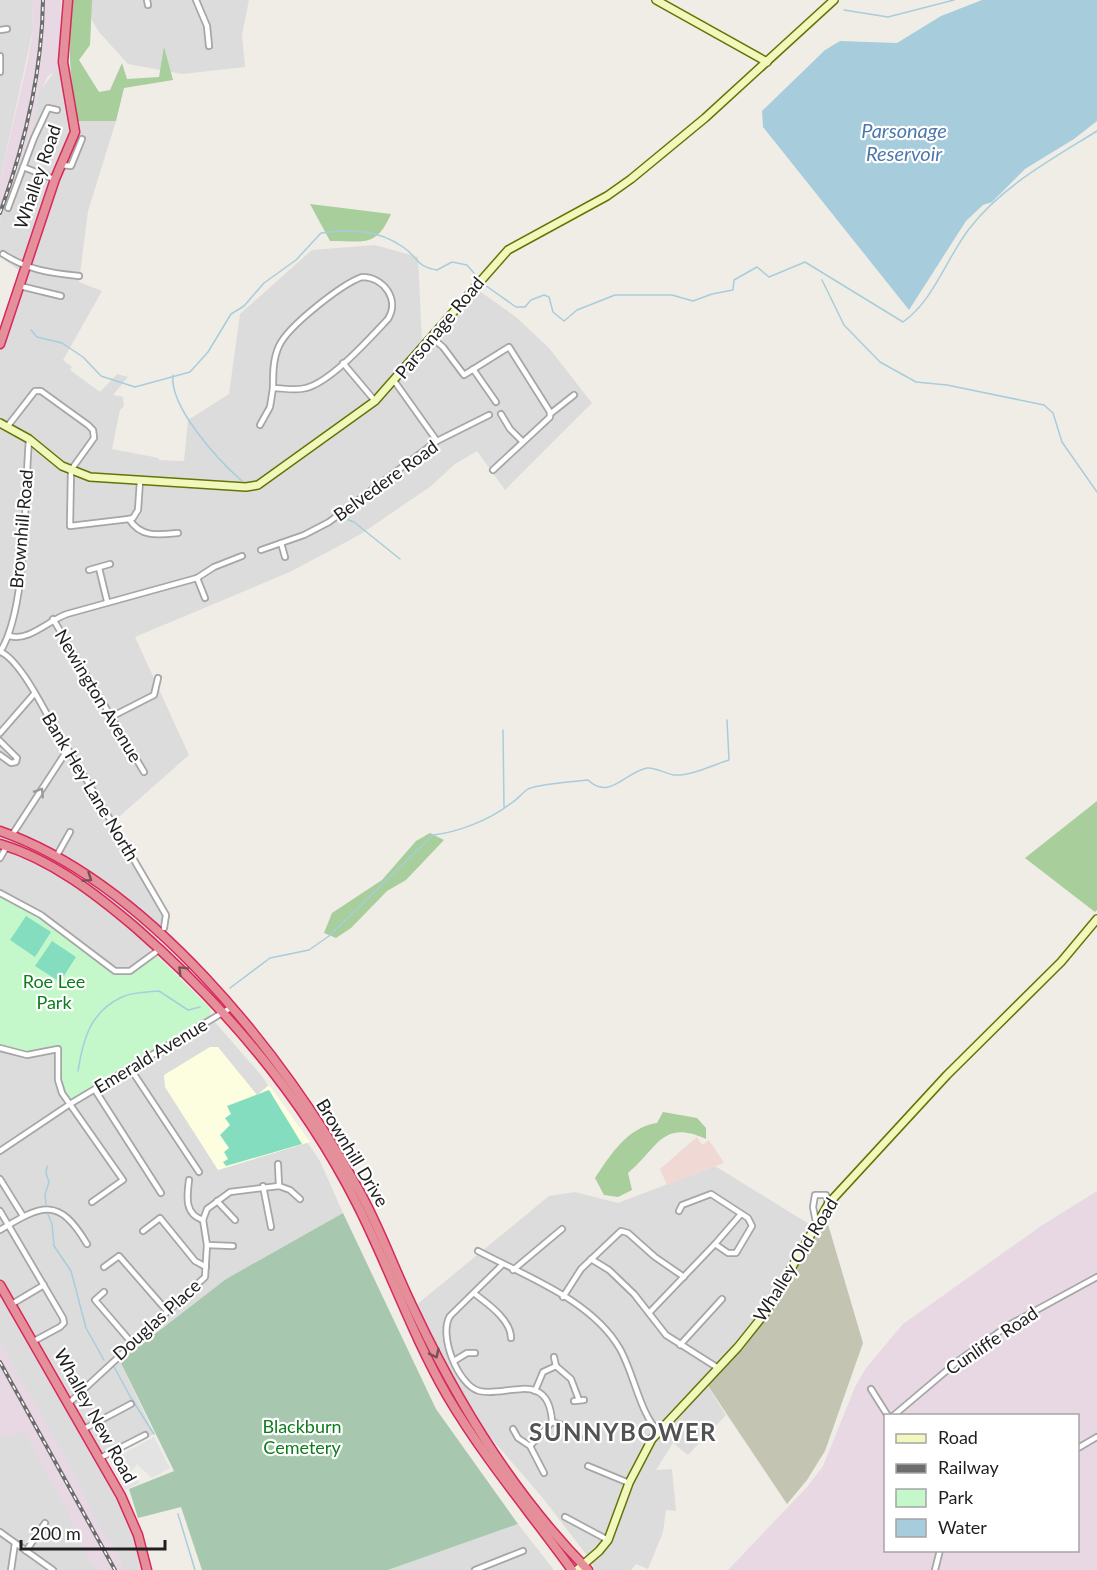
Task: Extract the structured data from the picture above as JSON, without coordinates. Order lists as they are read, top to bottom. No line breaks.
{"streets":{"highway":["Whalley Road","Brownhill Drive","Whalley New Road"],"street":["Parsonage Road","Belvedere Road","Brownhill Road","Newington Avenue","Bank Hey Lane North","Emerald Avenue","Whalley Old Road","Douglas Place","Cunliffe Road"]},"crossings":[["Parsonage Road","Brownhill Road"],["Brownhill Road","Bank Hey Lane North"],["Emerald Avenue","Brownhill Drive"],["Brownhill Drive","Whalley Old Road"],["Douglas Place","Whalley New Road"]],"districts":["SUNNYBOWER"],"water":["Parsonage Reservoir"],"parks":["Roe Lee Park","Blackburn Cemetery"],"legend":["Road","Railway","Park","Water"],"scale_bar":"200 m"}
